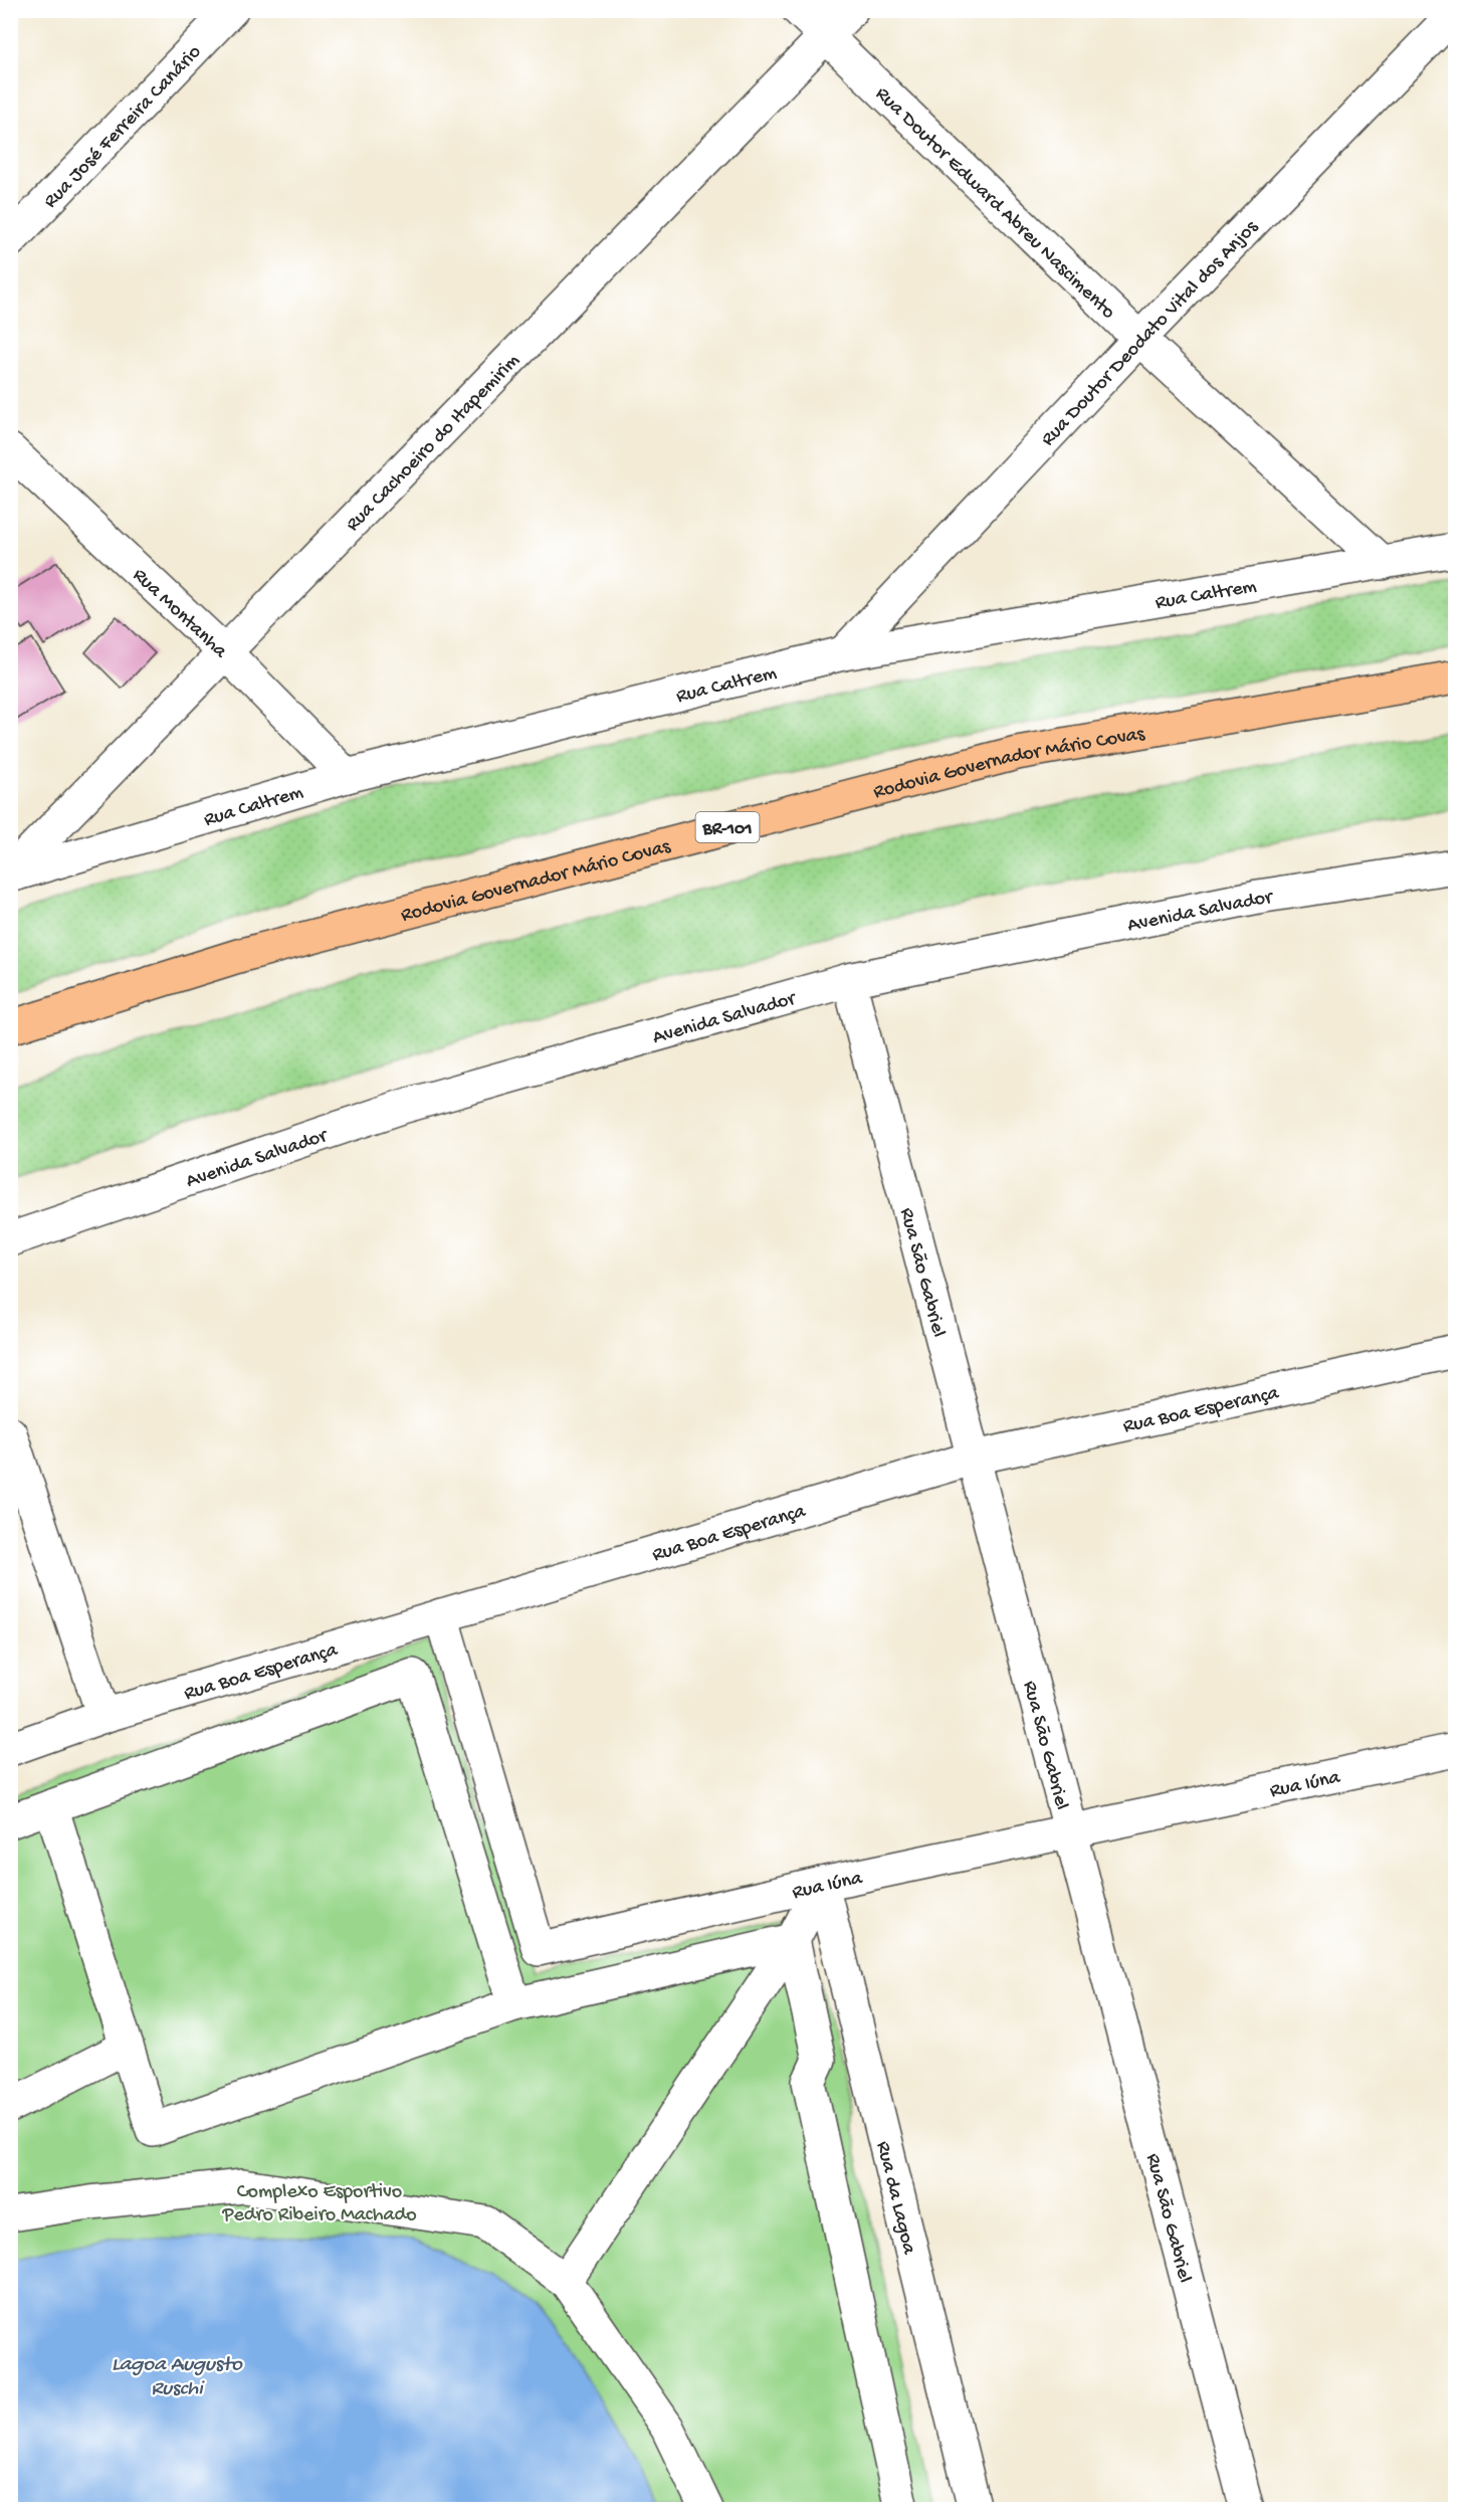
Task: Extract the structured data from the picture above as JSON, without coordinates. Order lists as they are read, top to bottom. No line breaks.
{"streets":{"highway":["Rodovia Governador Mário Covas","BR-101"],"street":["Rua José Ferreira Canário","Rua Doutor Edward Abreu Nascimento","Rua Doutor Deodato Vital dos Anjos","Rua Cachoeiro do Itapemirim","Rua Caltrem","Rua Montanha","Avenida Salvador","Rua São Gabriel","Rua Boa Esperança","Rua Iúna","Rua da Lagoa"]},"crossings":[["Rua Doutor Edward Abreu Nascimento","Rua Doutor Deodato Vital dos Anjos"],["Rua Doutor Edward Abreu Nascimento","Rua Cachoeiro do Itapemirim"],["Rua Doutor Edward Abreu Nascimento","Rua Caltrem"],["Rua Doutor Deodato Vital dos Anjos","Rua Caltrem"],["Rua Cachoeiro do Itapemirim","Rua Caltrem"],["Rua Cachoeiro do Itapemirim","Rua Montanha"],["Rua Caltrem","Rua Montanha"],["Avenida Salvador","Rua São Gabriel"],["Rua São Gabriel","Rua Boa Esperança"],["Rua São Gabriel","Rua Iúna"],["Rua Boa Esperança","Rua Iúna"],["Rua Iúna","Rua da Lagoa"]],"water":["Lagoa Augusto Ruschi"],"parks":["Complexo Esportivo Pedro Ribeiro Machado"]}
